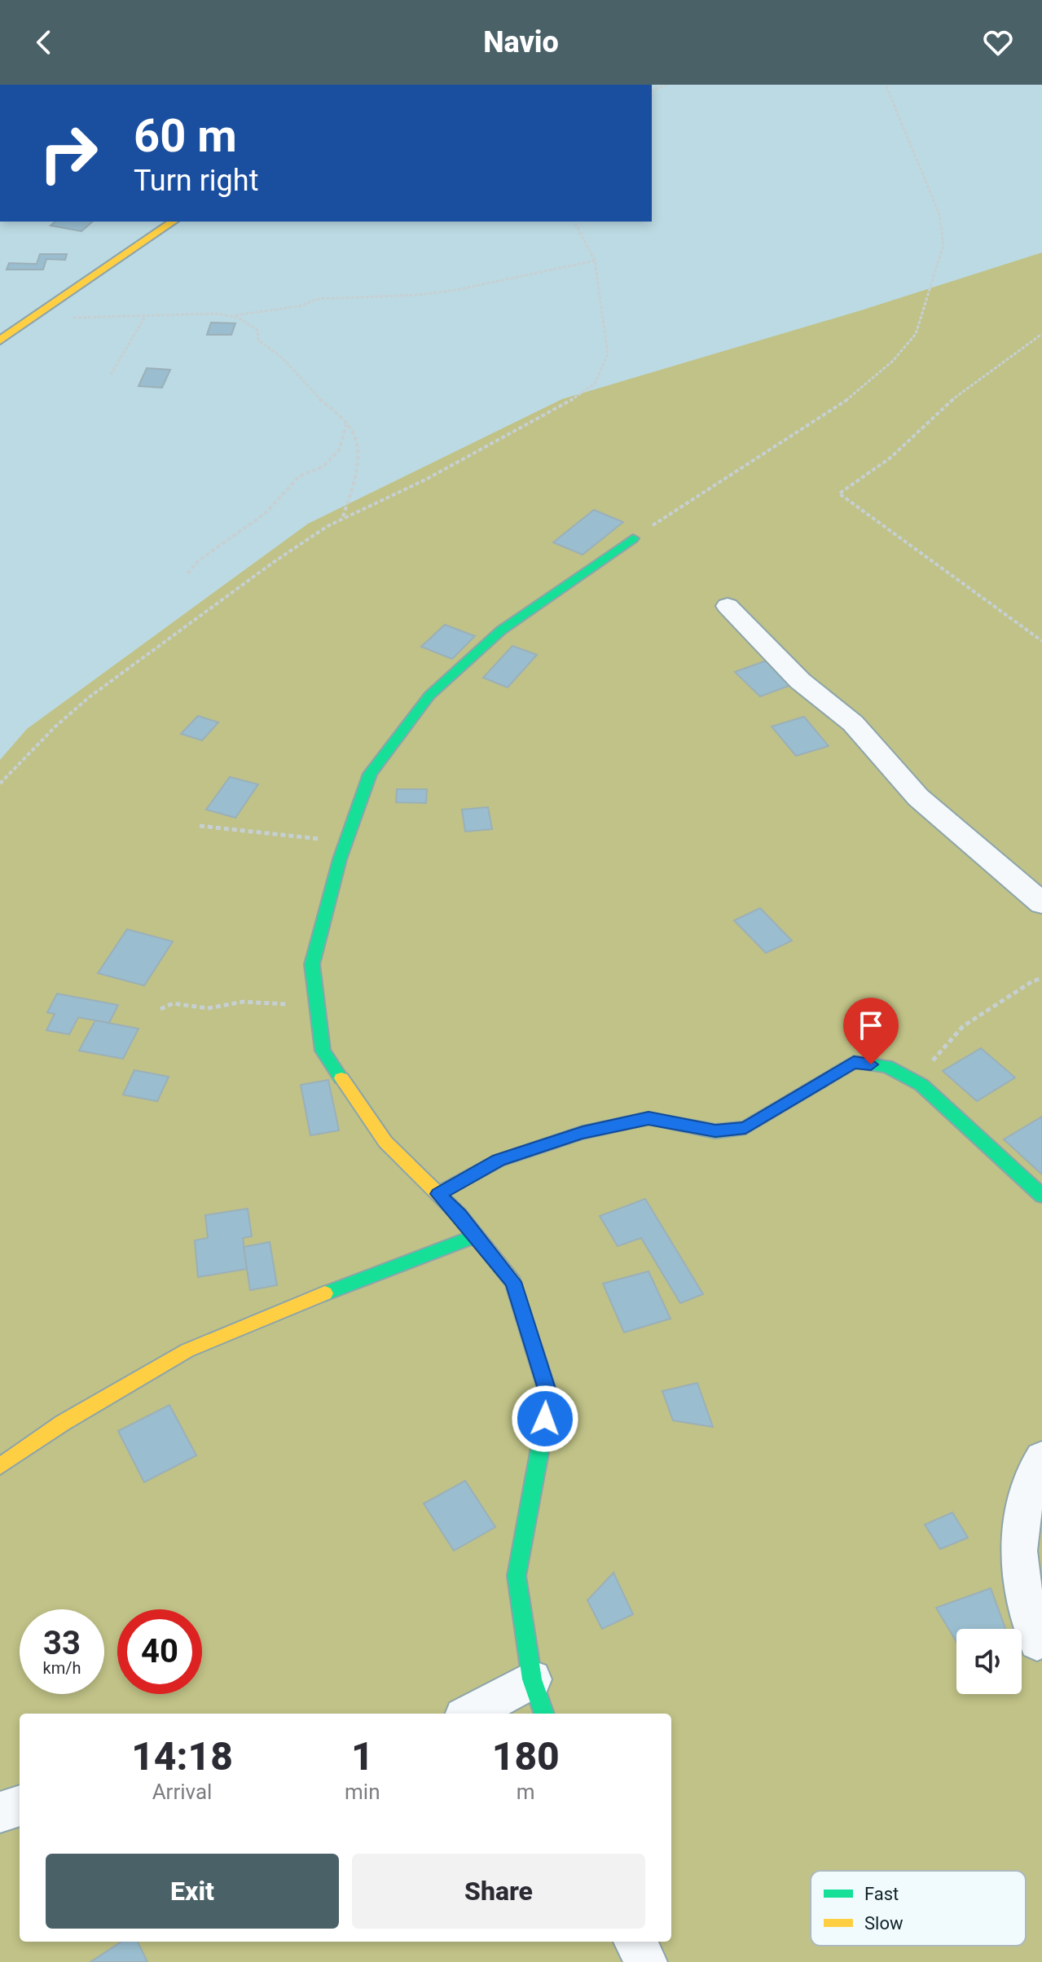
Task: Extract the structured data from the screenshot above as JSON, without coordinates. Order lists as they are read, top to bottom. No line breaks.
{"legend":["Fast","Slow"],"page":{"header":"Navio","turn":["60 m","Turn right"],"speed":"33 km/h","limit":"40","eta":["14:18","Arrival","1","min","180","m"],"buttons":["Exit","Share"]}}
